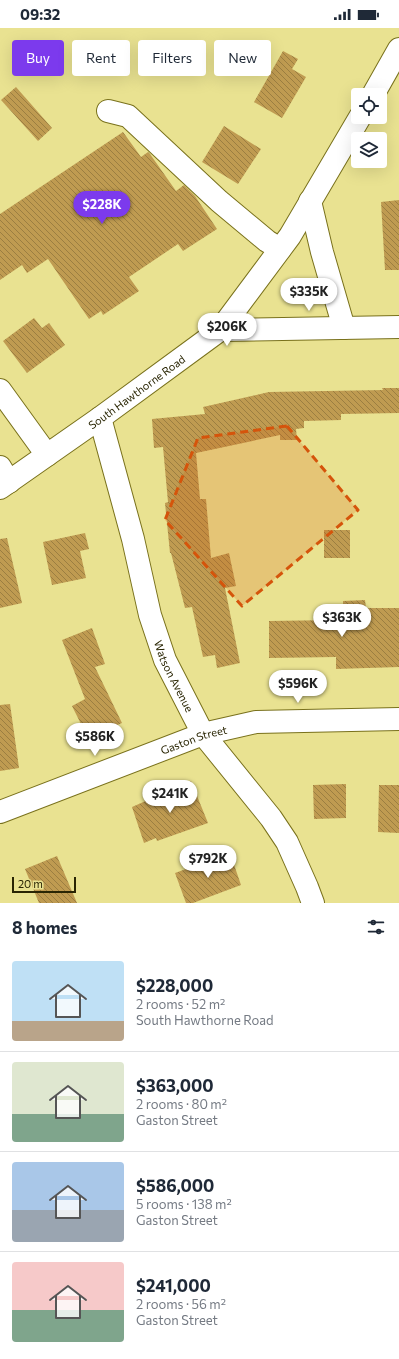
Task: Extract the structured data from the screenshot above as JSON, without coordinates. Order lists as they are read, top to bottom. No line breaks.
{"streets":{"street":["South Hawthorne Road","Watson Avenue","Gaston Street"]},"crossings":[["South Hawthorne Road","Watson Avenue"],["Watson Avenue","Gaston Street"]],"scale_bar":"20 m","page":{"status":"09:32","chip":["Buy","Rent","Filters","New"],"price":["$228K","$335K","$206K","$363K","$596K","$586K","$241K","$792K"],"scale":"20 m","heading":"8 homes","list":[{"name":"$228,000","note":"2 rooms · 52 m² · South Hawthorne Road"},{"name":"$363,000","note":"2 rooms · 80 m² · Gaston Street"},{"name":"$586,000","note":"5 rooms · 138 m² · Gaston Street"},{"name":"$241,000","note":"2 rooms · 56 m² · Gaston Street"}]}}
